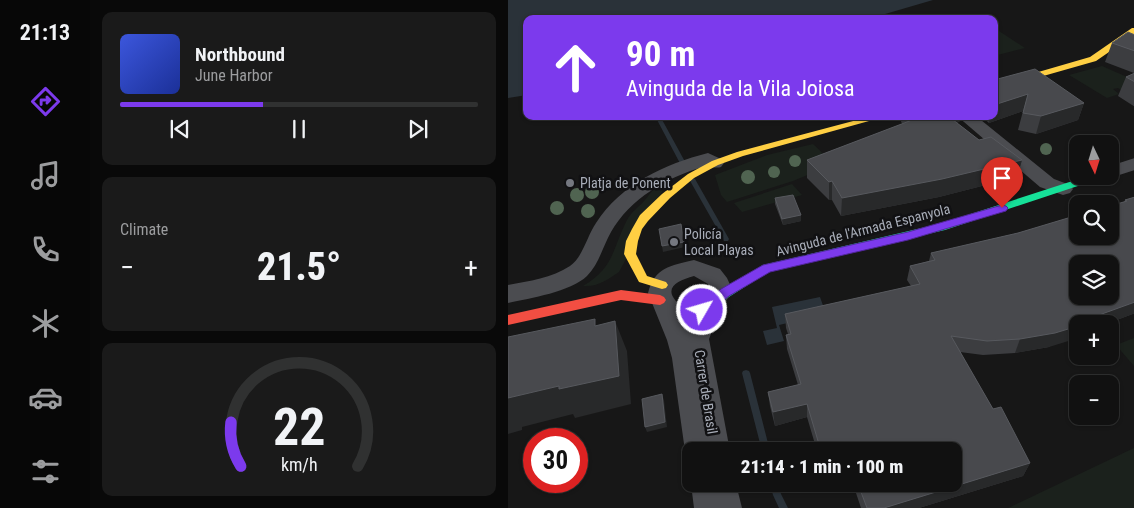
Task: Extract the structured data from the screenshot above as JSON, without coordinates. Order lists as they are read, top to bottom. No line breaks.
{"streets":{"street":["Avinguda de l'Armada Espanyola","Carrer de Brasil"]},"crossings":[["Avinguda de l'Armada Espanyola","Carrer de Brasil"]],"places":["Platja de Ponent","Policía Local Playas"],"north":"bottom","page":{"tabs":"21:13","turn":["90 m","Avinguda de la Vila Joiosa"],"song":["Northbound","June Harbor"],"map_buttons":["+","−"],"tile":"Climate","heat":["−","21.5°","+"],"limit":"30","trip":"21:14 · 1 min · 100 m","gauge":["22","km/h"]}}
